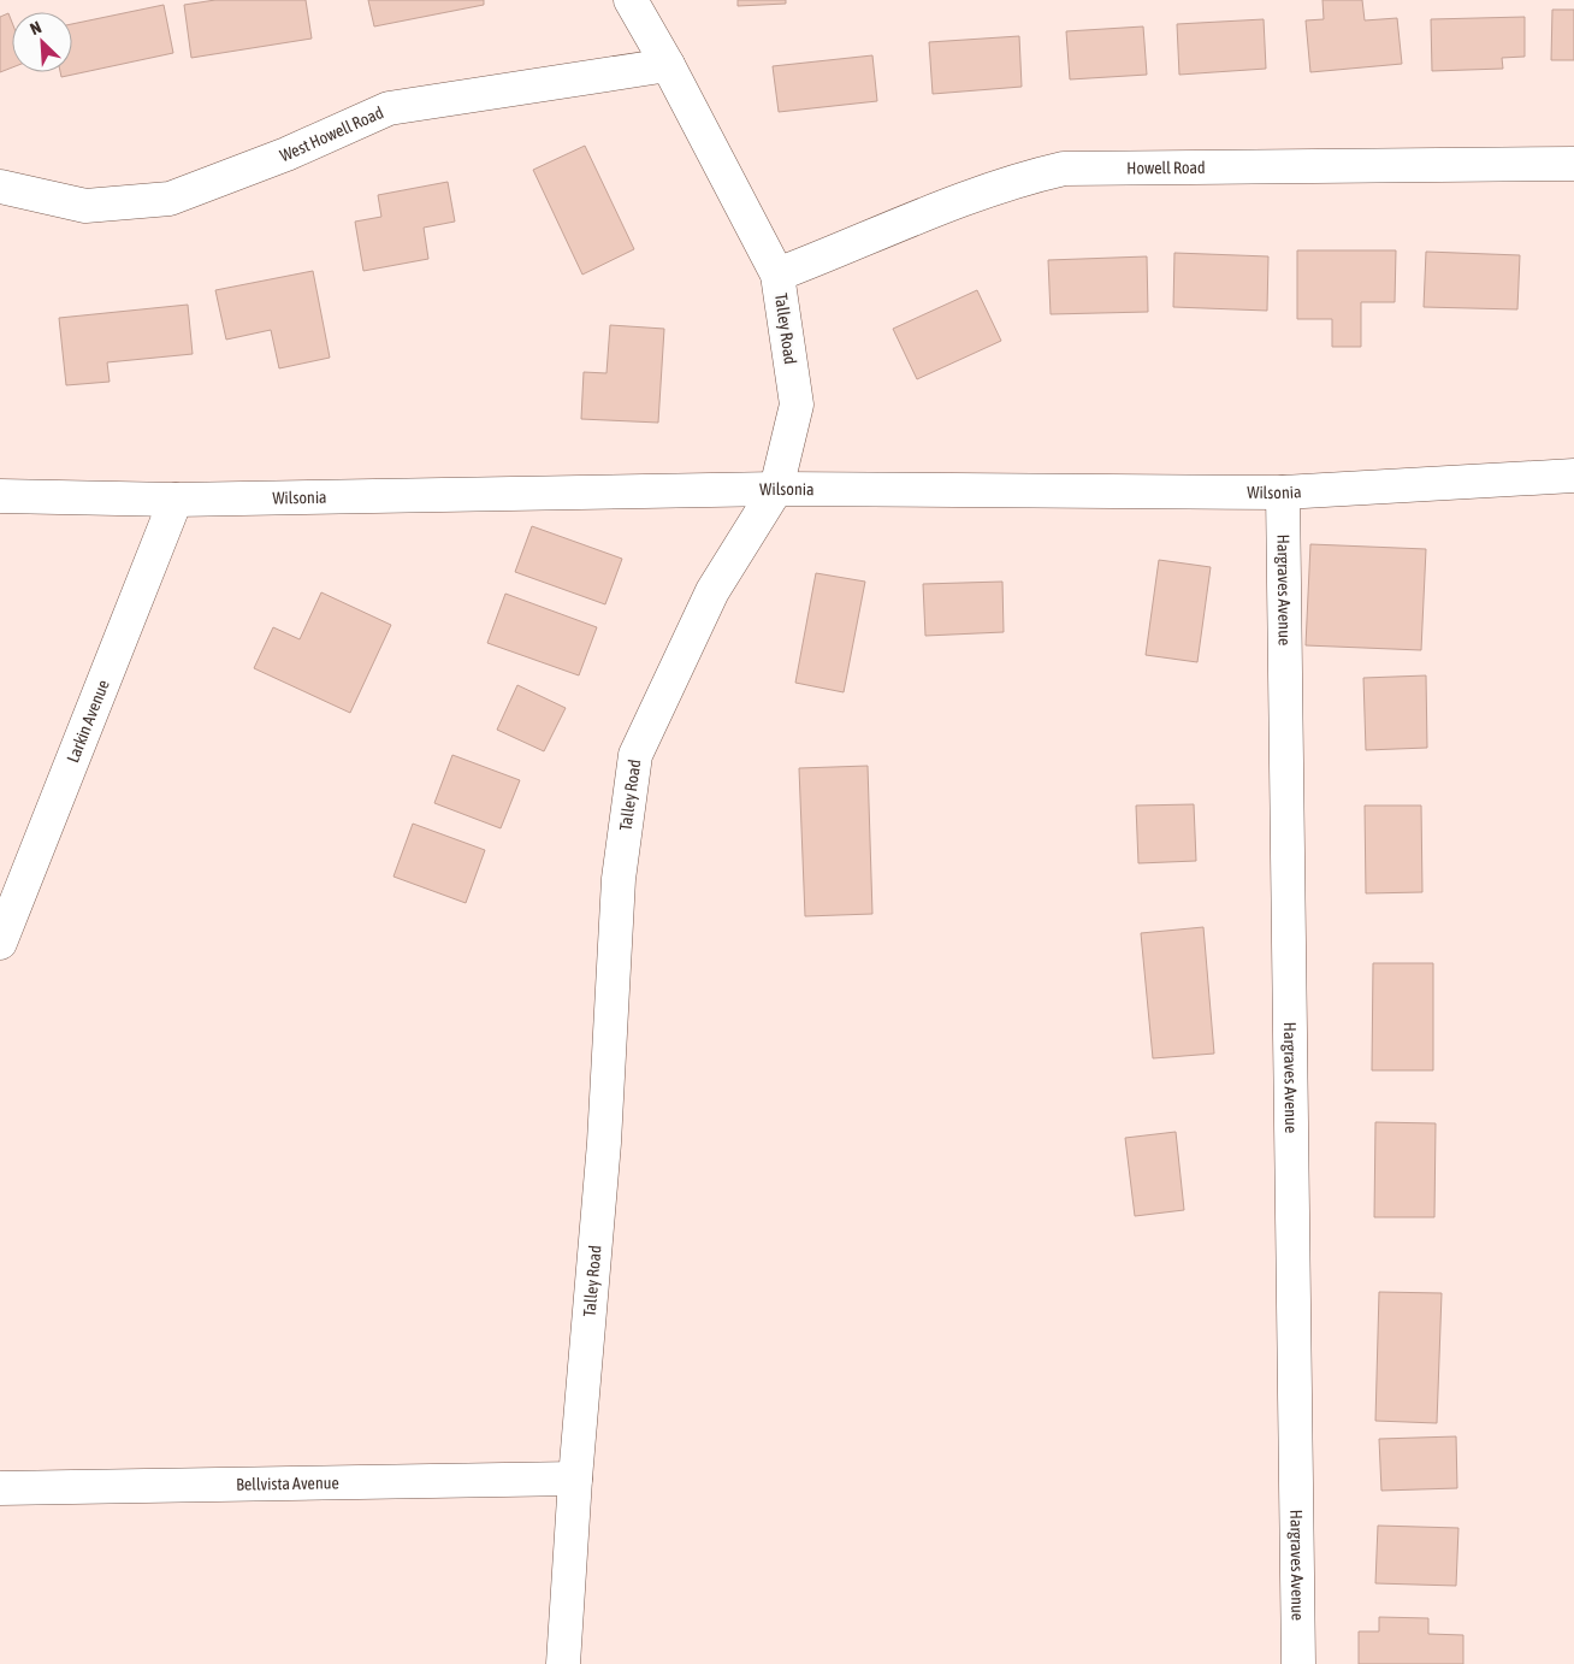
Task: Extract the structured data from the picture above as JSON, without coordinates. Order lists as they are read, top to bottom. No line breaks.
{"streets":{"street":["West Howell Road","Howell Road","Talley Road","Wilsonia","Hargraves Avenue","Larkin Avenue","Bellvista Avenue"]},"crossings":[["West Howell Road","Talley Road"],["Howell Road","Talley Road"],["Talley Road","Wilsonia"],["Talley Road","Bellvista Avenue"],["Wilsonia","Hargraves Avenue"],["Wilsonia","Larkin Avenue"]],"north":"top left"}
